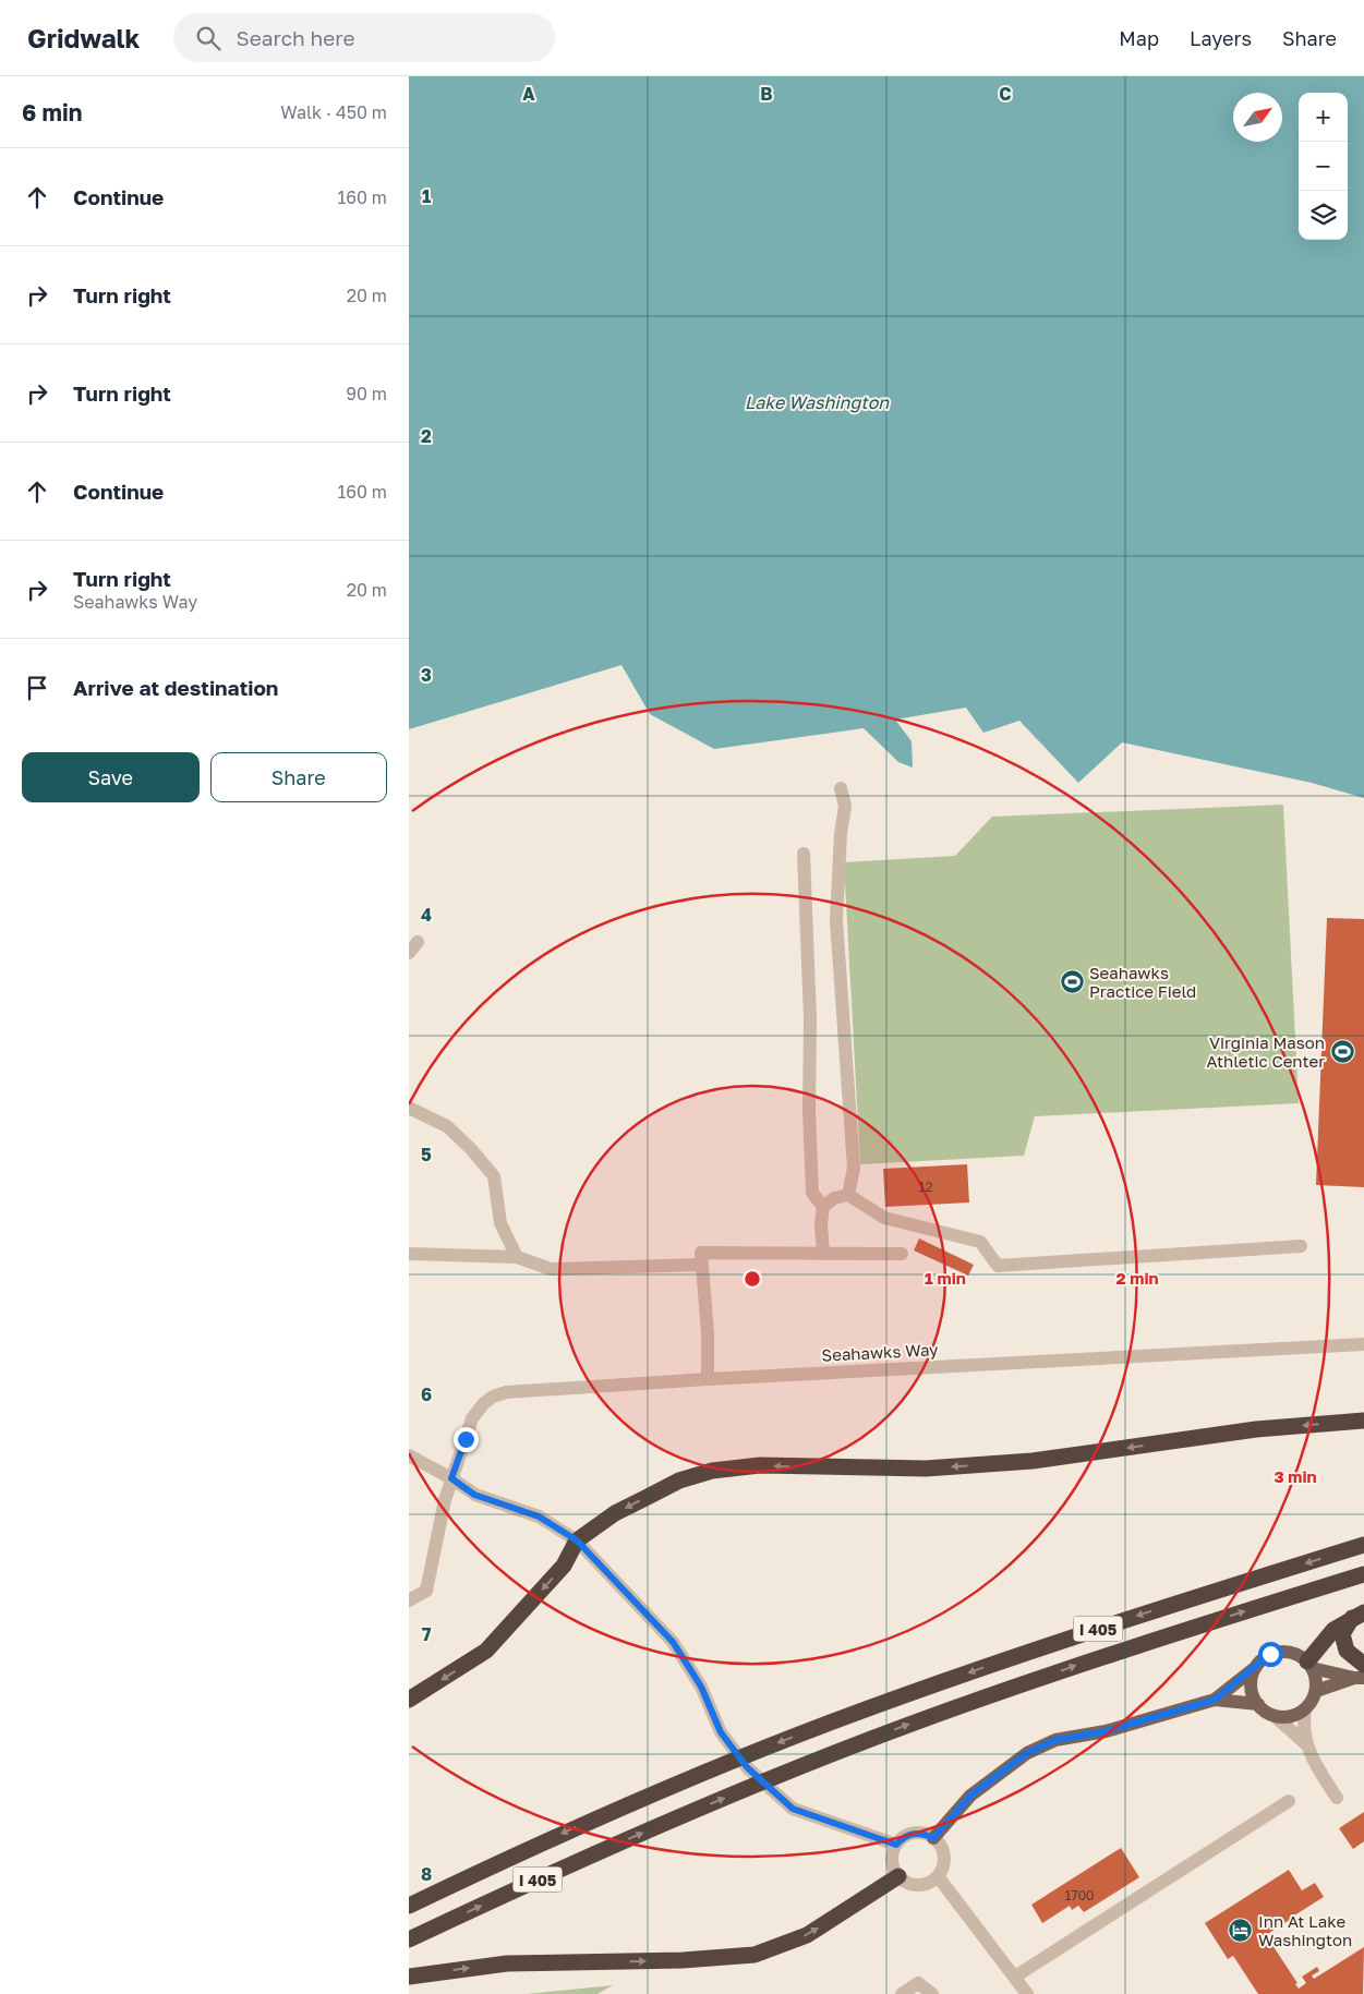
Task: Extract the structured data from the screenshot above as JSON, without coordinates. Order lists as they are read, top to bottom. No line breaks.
{"streets":{"highway":["I 405"],"street":["Seahawks Way"]},"water":["Lake Washington"],"places":{"sports":["Seahawks Practice Field","Virginia Mason Athletic Center"],"hotel":["Inn At Lake Washington"]},"house_numbers":["12","1700"],"north":"top right","page":{"header":"Gridwalk","search":"Search here","nav":["Map","Layers","Share"],"heading":["6 min","Walk · 450 m"],"map_buttons":["+","−"],"list":[["Continue","160 m"],["Turn right","20 m"],["Turn right","90 m"],["Continue","160 m"],["Turn right","Seahawks Way","20 m"],"Arrive at destination"],"buttons":["Save","Share"]},"grid":{"columns":["A","B","C"],"rows":["1","2","3","4","5","6","7","8"]},"rings":["1 min","2 min","3 min"]}
